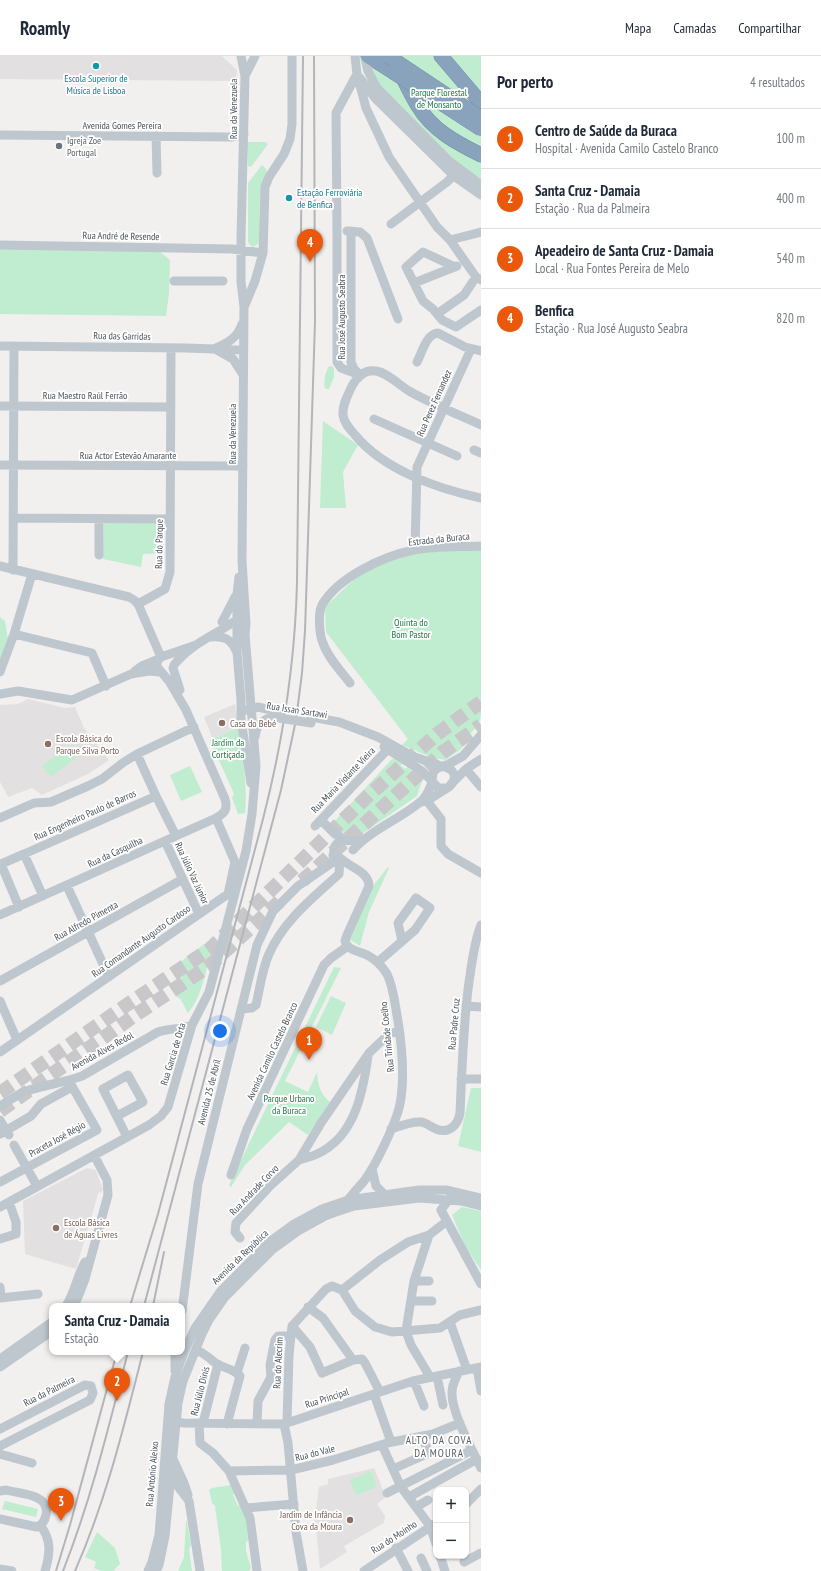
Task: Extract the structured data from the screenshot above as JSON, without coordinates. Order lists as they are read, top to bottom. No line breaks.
{"streets":{"street":["Rua da Venezuela","Avenida Gomes Pereira","Rua André de Resende","Rua José Augusto Seabra","Rua das Garridas","Rua Maestro Raúl Ferrão","Rua Perez Fernandez","Rua Actor Estevão Amarante","Estrada da Buraca","Rua do Parque","Rua Issan Sartawi","Rua Maria Violante Vieira","Rua Engenheiro Paulo de Barros","Rua da Casquilha","Rua Júlio Vaz Júnior","Rua Alfredo Pimenta","Rua Comandante Augusto Cardoso","Rua Padre Cruz","Rua Trindade Coelho","Avenida Alves Redol","Avenida Camilo Castelo Branco","Rua Garcia de Orta","Avenida 25 de Abril","Praceta José Régio","Rua Andrade Corvo","Avenida da República","Rua do Alecrim","Rua da Palmeira","Rua Júlio Dinis","Rua Principal","Rua do Vale","Rua António Aleixo","Rua do Moinho"]},"crossings":[["Rua da Venezuela","Avenida Gomes Pereira"],["Rua da Venezuela","Rua André de Resende"],["Rua da Venezuela","Rua das Garridas"],["Rua da Venezuela","Rua Actor Estevão Amarante"],["Rua da Venezuela","Rua Issan Sartawi"],["Rua da Venezuela","Rua Garcia de Orta"],["Rua das Garridas","Rua do Parque"],["Rua Maestro Raúl Ferrão","Rua do Parque"],["Rua Perez Fernandez","Estrada da Buraca"],["Rua Actor Estevão Amarante","Rua do Parque"],["Rua Issan Sartawi","Rua Maria Violante Vieira"],["Rua Issan Sartawi","Rua Garcia de Orta"],["Rua Engenheiro Paulo de Barros","Rua da Casquilha"],["Rua da Casquilha","Rua Júlio Vaz Júnior"],["Rua da Casquilha","Rua Comandante Augusto Cardoso"],["Rua Júlio Vaz Júnior","Rua Alfredo Pimenta"],["Rua Júlio Vaz Júnior","Rua Comandante Augusto Cardoso"],["Rua Padre Cruz","Rua Trindade Coelho"],["Rua Trindade Coelho","Rua Andrade Corvo"],["Rua Trindade Coelho","Avenida da República"],["Avenida Alves Redol","Rua Garcia de Orta"],["Avenida Alves Redol","Praceta José Régio"],["Avenida da República","Rua António Aleixo"],["Rua do Alecrim","Rua Principal"],["Rua Júlio Dinis","Rua Principal"],["Rua Principal","Rua António Aleixo"]],"districts":["ALTO DA COVA DA MOURA"],"parks":["Parque Florestal de Monsanto","Quinta do Bom Pastor","Jardim da Cortiçada","Parque Urbano da Buraca"],"places":["Escola Superior de Música de Lisboa","Igreja Zoe Portugal","Estação Ferroviária de Benfica","Casa do Bebé","Escola Básica do Parque Silva Porto","Escola Básica de Águas Livres","Jardim de Infância Cova da Moura"],"page":{"header":"Roamly","nav":["Mapa","Camadas","Compartilhar"],"heading":["Por perto","4 resultados"],"list":[{"mark":"1","name":"Centro de Saúde da Buraca","note":"Hospital · Avenida Camilo Castelo Branco","value":"100 m"},{"mark":"2","name":"Santa Cruz - Damaia","note":"Estação · Rua da Palmeira","value":"400 m"},{"mark":"3","name":"Apeadeiro de Santa Cruz - Damaia","note":"Local · Rua Fontes Pereira de Melo","value":"540 m"},{"mark":"4","name":"Benfica","note":"Estação · Rua José Augusto Seabra","value":"820 m"}],"pins":["4","1","2","3"],"popup":["Santa Cruz - Damaia","Estação"],"map_buttons":["+","−"]}}
